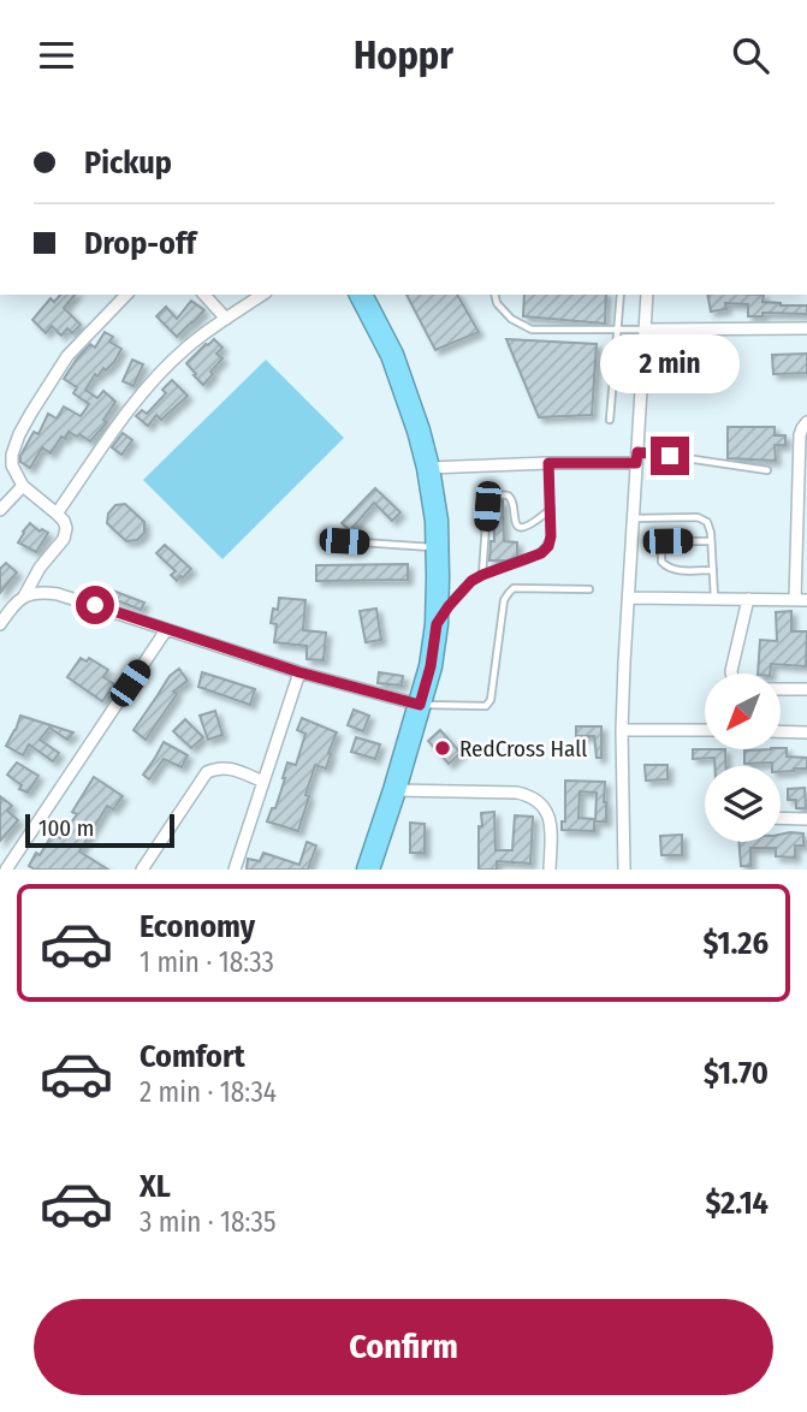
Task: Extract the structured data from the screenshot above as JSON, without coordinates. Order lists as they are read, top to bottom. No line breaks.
{"places":["RedCross Hall"],"scale_bar":"100 m","north":"bottom left","page":{"header":"Hoppr","banner":["Pickup","Drop-off"],"bubble":"2 min","scale":"100 m","list":[{"name":"Economy","note":"1 min · 18:33","value":"$1.26"},{"name":"Comfort","note":"2 min · 18:34","value":"$1.70"},{"name":"XL","note":"3 min · 18:35","value":"$2.14"}],"buttons":"Confirm"}}
